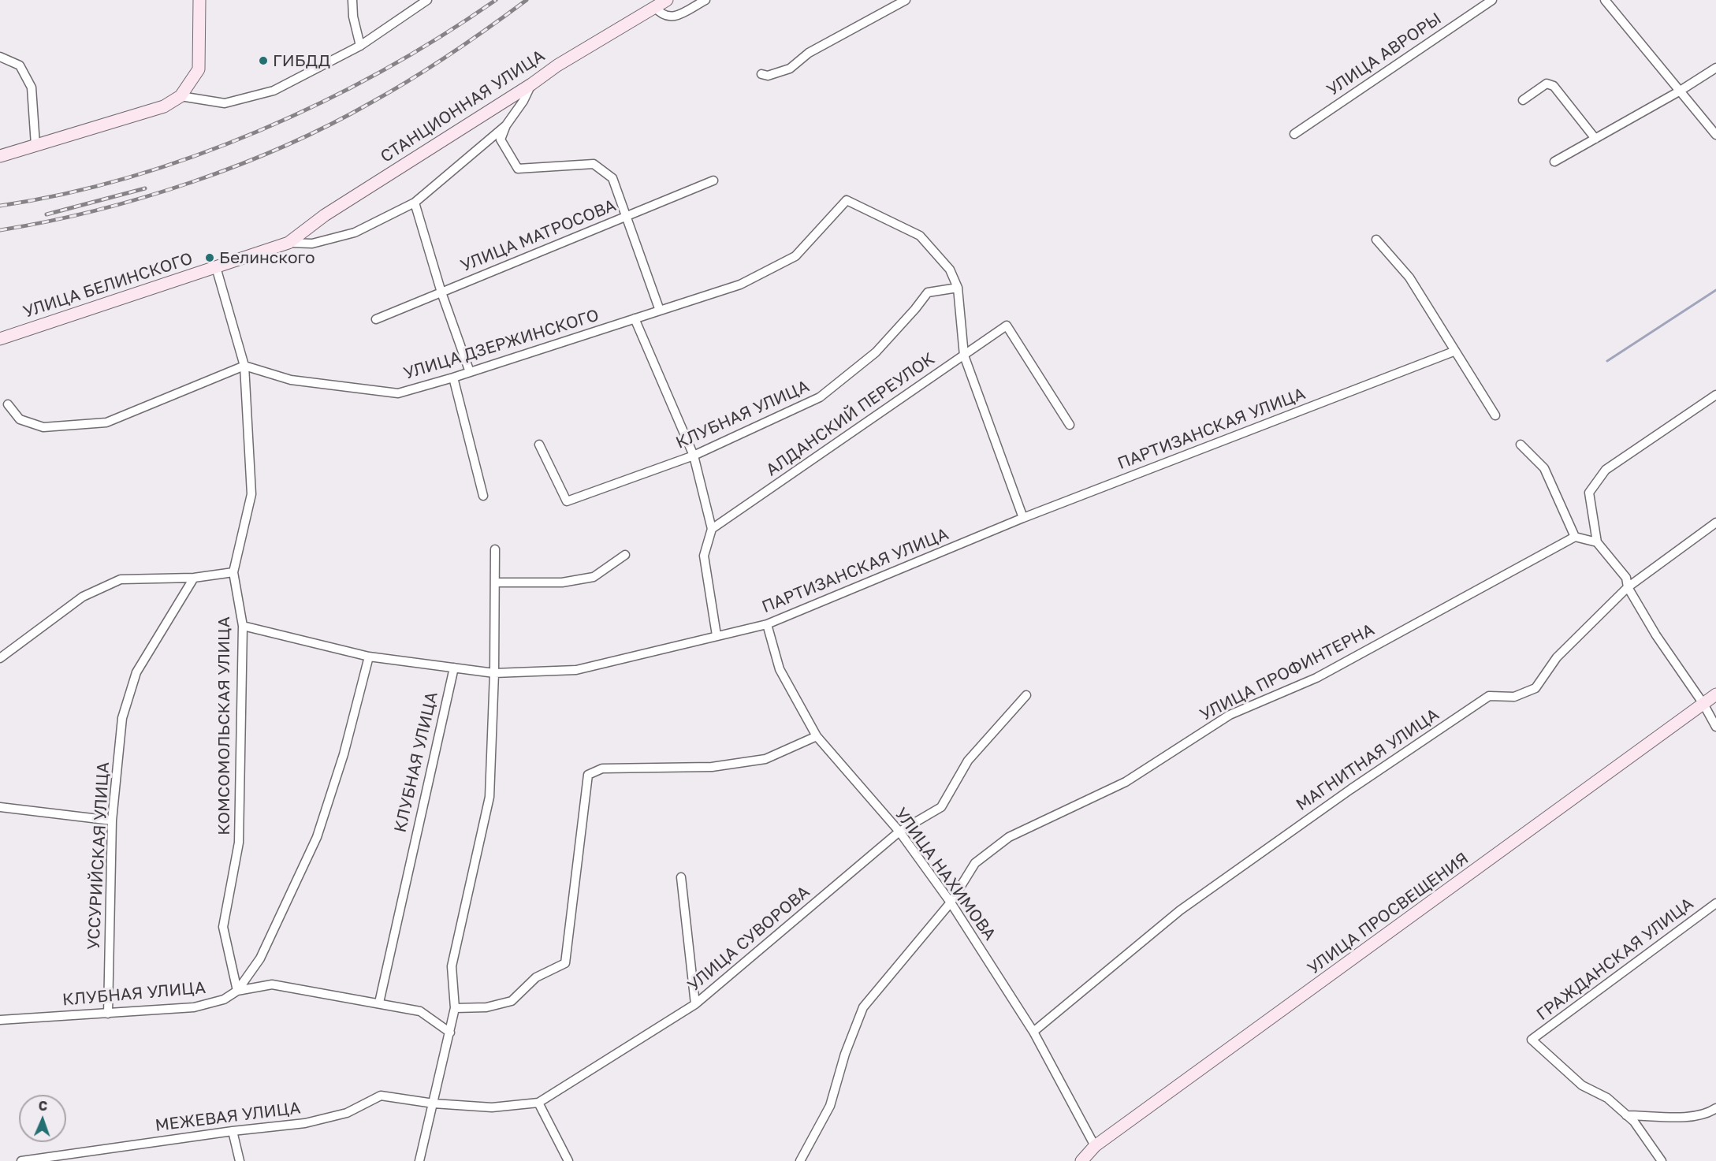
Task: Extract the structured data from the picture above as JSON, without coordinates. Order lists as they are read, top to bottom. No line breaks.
{"streets":{"main road":["СТАНЦИОННАЯ УЛИЦА","УЛИЦА БЕЛИНСКОГО","УЛИЦА ПРОСВЕЩЕНИЯ"],"street":["УЛИЦА АВРОРЫ","УЛИЦА МАТРОСОВА","УЛИЦА ДЗЕРЖИНСКОГО","КЛУБНАЯ УЛИЦА","АЛДАНСКИЙ ПЕРЕУЛОК","ПАРТИЗАНСКАЯ УЛИЦА","УЛИЦА ПРОФИНТЕРНА","КОМСОМОЛЬСКАЯ УЛИЦА","МАГНИТНАЯ УЛИЦА","УССУРИЙСКАЯ УЛИЦА","УЛИЦА НАХИМОВА","УЛИЦА СУВОРОВА","ГРАЖДАНСКАЯ УЛИЦА","МЕЖЕВАЯ УЛИЦА"]},"crossings":[["СТАНЦИОННАЯ УЛИЦА","УЛИЦА БЕЛИНСКОГО"],["УЛИЦА БЕЛИНСКОГО","КОМСОМОЛЬСКАЯ УЛИЦА"],["УЛИЦА ДЗЕРЖИНСКОГО","КЛУБНАЯ УЛИЦА"],["УЛИЦА ДЗЕРЖИНСКОГО","КОМСОМОЛЬСКАЯ УЛИЦА"],["КЛУБНАЯ УЛИЦА","ПАРТИЗАНСКАЯ УЛИЦА"],["КЛУБНАЯ УЛИЦА","КОМСОМОЛЬСКАЯ УЛИЦА"],["КЛУБНАЯ УЛИЦА","УССУРИЙСКАЯ УЛИЦА"],["ПАРТИЗАНСКАЯ УЛИЦА","КОМСОМОЛЬСКАЯ УЛИЦА"],["ПАРТИЗАНСКАЯ УЛИЦА","УЛИЦА НАХИМОВА"],["УЛИЦА ПРОФИНТЕРНА","УЛИЦА НАХИМОВА"],["МАГНИТНАЯ УЛИЦА","УЛИЦА НАХИМОВА"],["УЛИЦА НАХИМОВА","УЛИЦА ПРОСВЕЩЕНИЯ"],["УЛИЦА НАХИМОВА","УЛИЦА СУВОРОВА"],["УЛИЦА СУВОРОВА","МЕЖЕВАЯ УЛИЦА"]],"places":["ГИБДД","Белинского"],"north":"top"}
